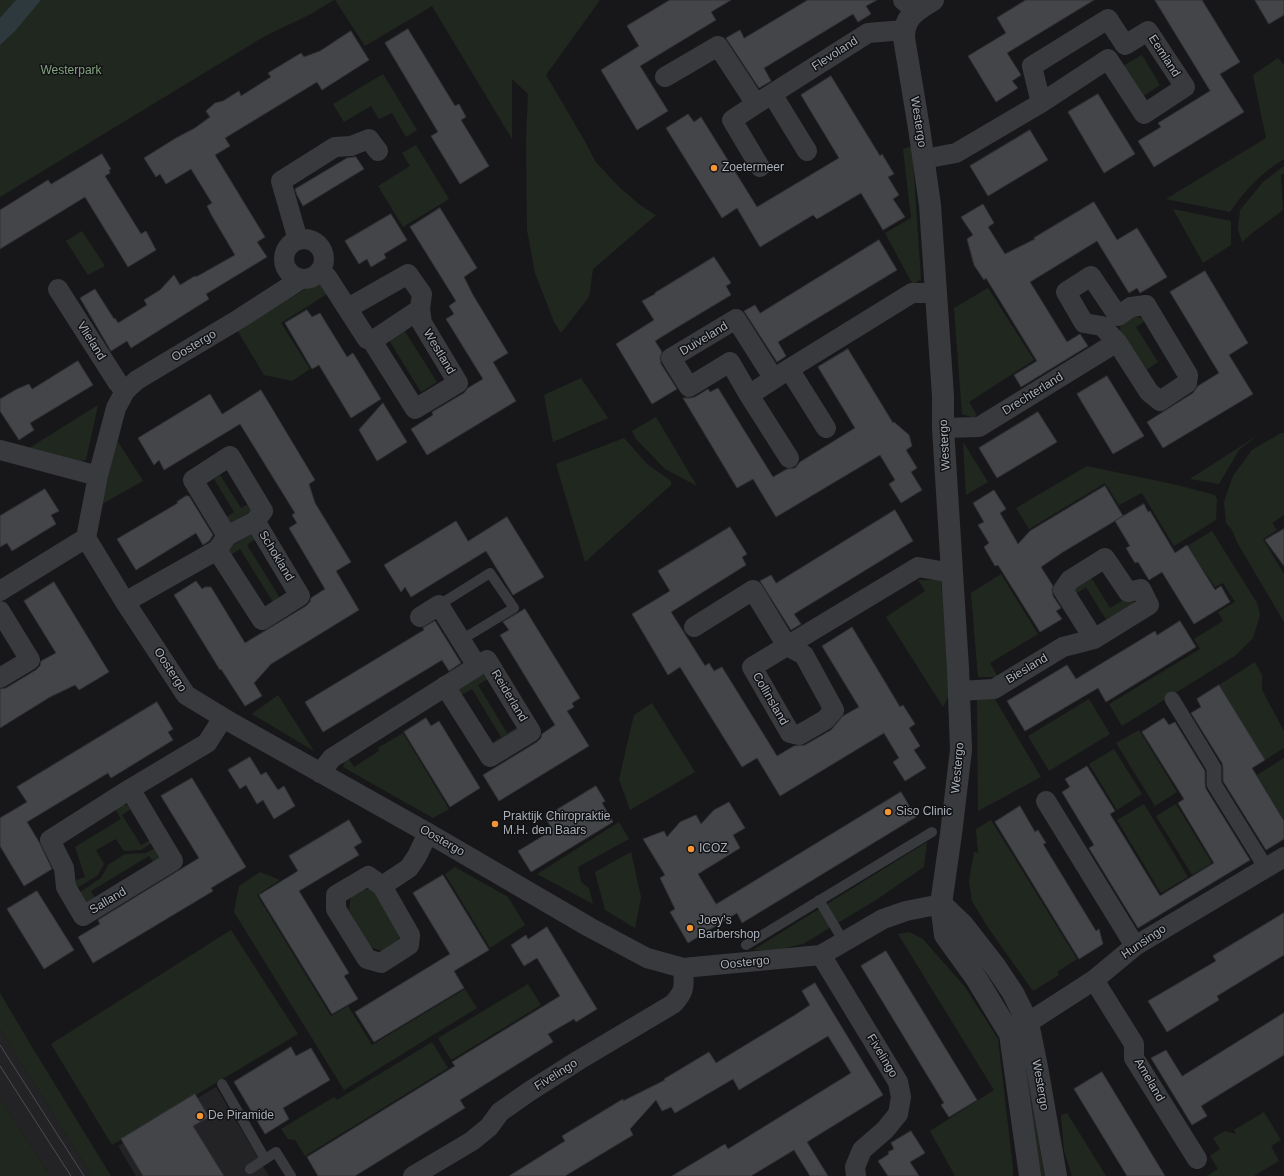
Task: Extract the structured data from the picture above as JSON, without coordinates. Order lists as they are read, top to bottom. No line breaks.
{"streets":{"street":["Flevoland","Eemland","Westergo","Duiveland","Vlieland","Oostergo","Westland","Drechterland","Schokland","Biesland","Reiderland","Collinsland","Salland","Hunsingo","Fivelingo","Ameland"]},"crossings":[["Flevoland","Westergo"],["Eemland","Westergo"],["Westergo","Oostergo"],["Westergo","Drechterland"],["Westergo","Biesland"],["Westergo","Collinsland"],["Westergo","Hunsingo"],["Vlieland","Oostergo"],["Oostergo","Westland"],["Oostergo","Reiderland"],["Oostergo","Salland"],["Oostergo","Fivelingo"],["Hunsingo","Ameland"]],"parks":["Westerpark"],"places":["Zoetermeer","Siso Clinic","Praktijk Chiropraktie M.H. den Baars","ICOZ","Joey's Barbershop","De Piramide"]}
